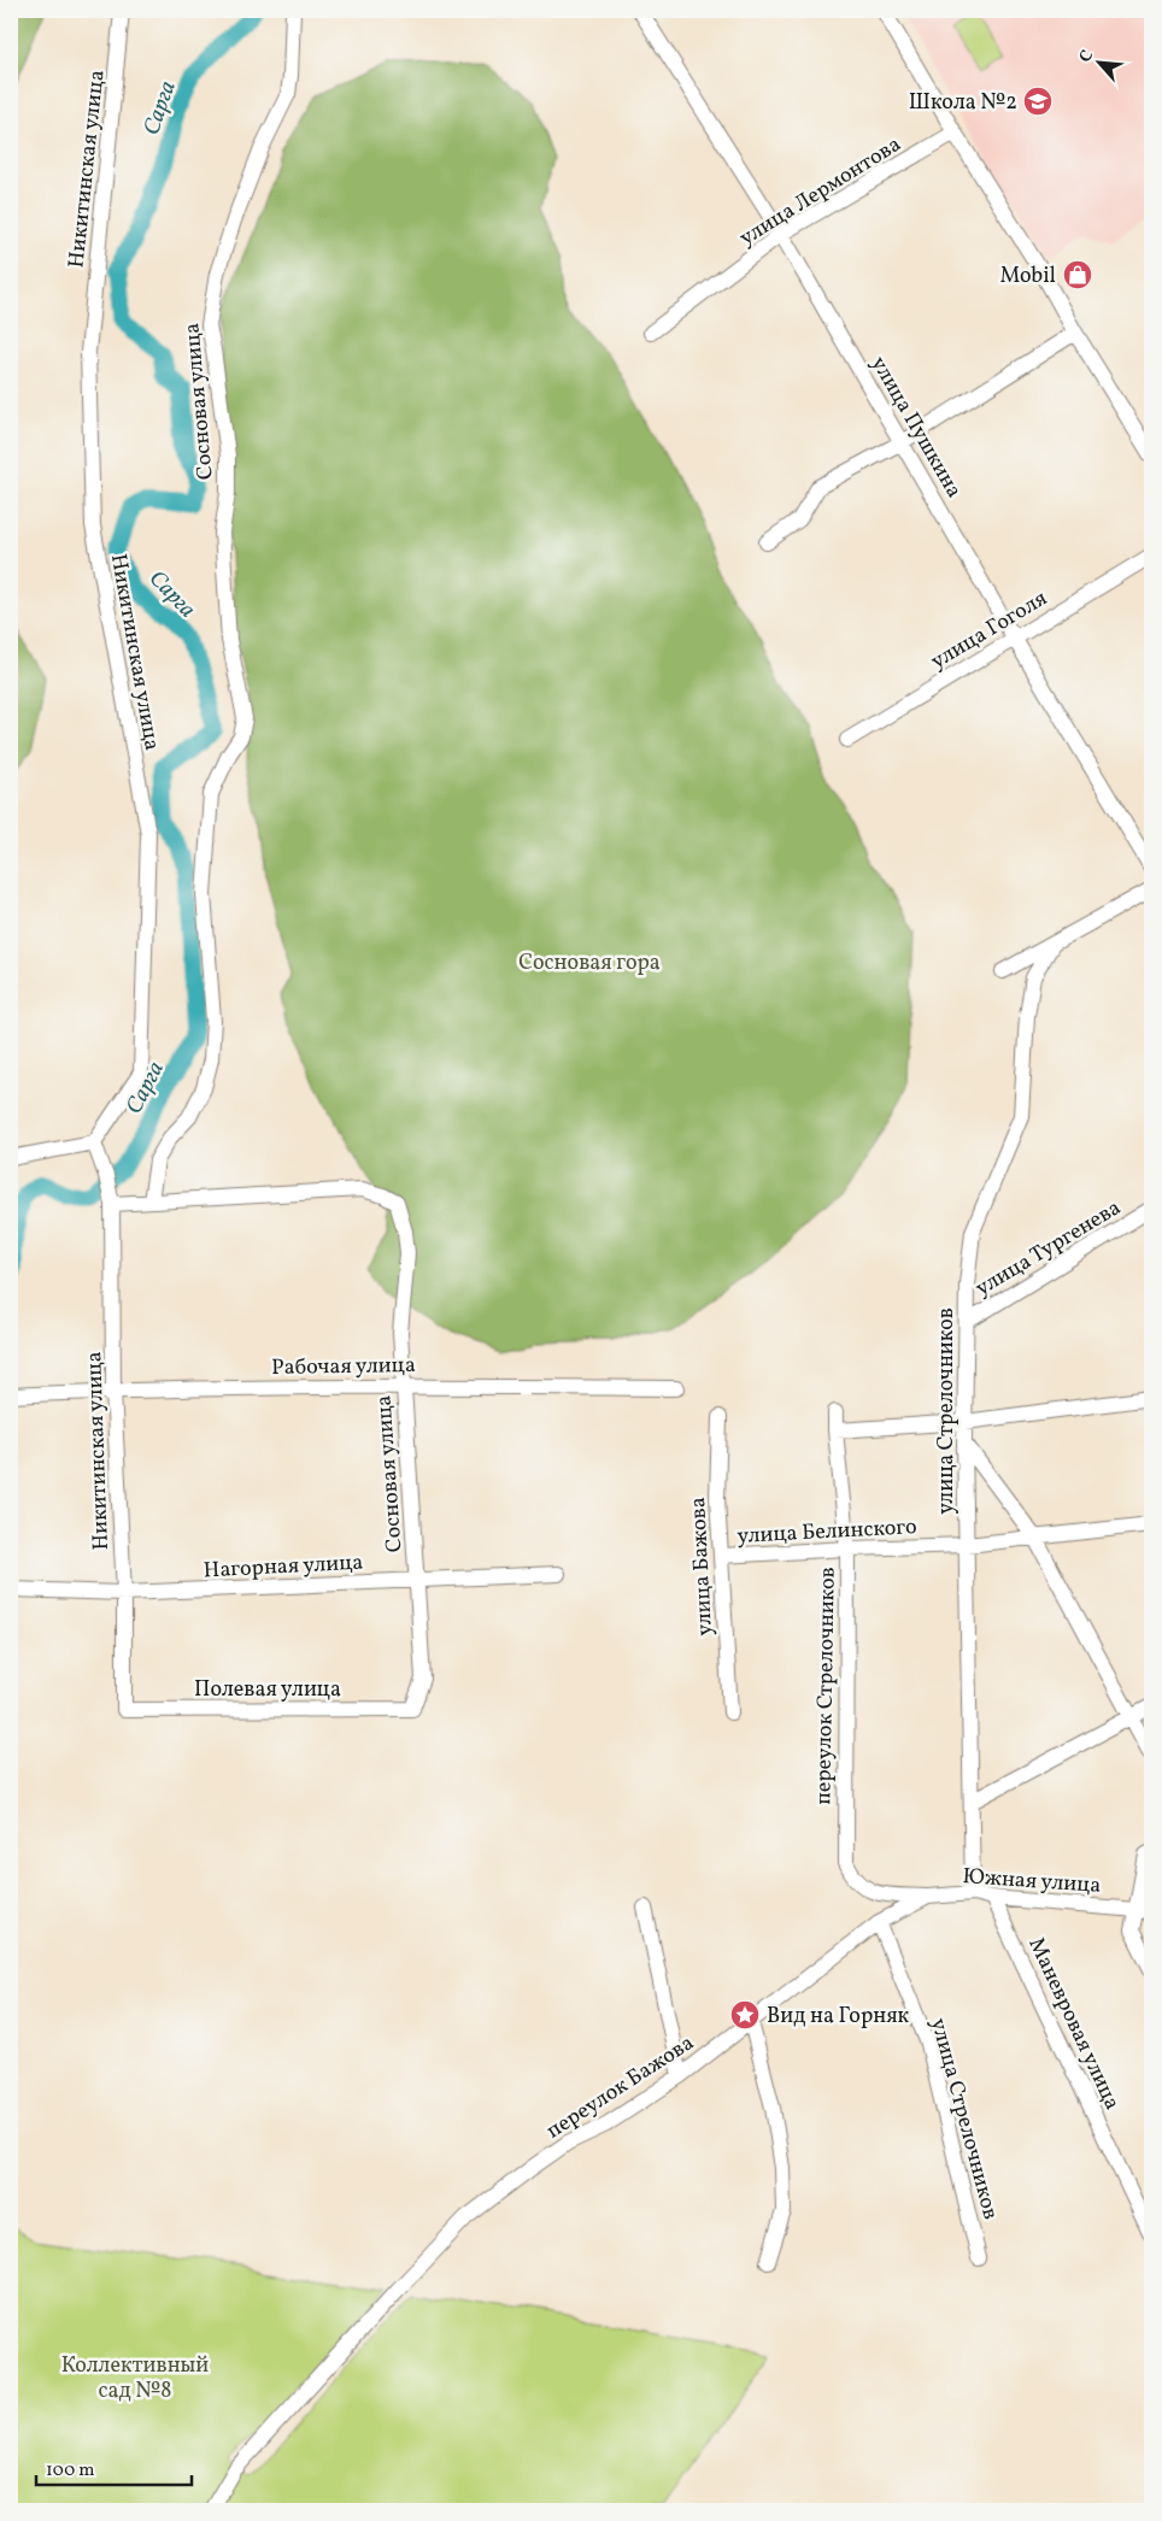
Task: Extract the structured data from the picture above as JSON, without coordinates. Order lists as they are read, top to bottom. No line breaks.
{"streets":{"street":["Никитинская улица","улица Лермонтова","Сосновая улица","улица Пушкина","улица Гоголя","улица Тургенева","Рабочая улица","улица Стрелочников","улица Белинского","Нагорная улица","улица Бажова","переулок Стрелочников","Полевая улица","Южная улица","Маневровая улица","переулок Бажова"]},"crossings":[["Никитинская улица","Рабочая улица"],["Никитинская улица","Нагорная улица"],["Никитинская улица","Полевая улица"],["улица Лермонтова","улица Пушкина"],["Сосновая улица","Рабочая улица"],["Сосновая улица","Нагорная улица"],["Сосновая улица","Полевая улица"],["улица Пушкина","улица Гоголя"],["улица Тургенева","улица Стрелочников"],["улица Стрелочников","улица Белинского"],["улица Стрелочников","Южная улица"],["улица Стрелочников","переулок Бажова"],["улица Белинского","улица Бажова"],["улица Белинского","переулок Стрелочников"],["переулок Стрелочников","Южная улица"],["Южная улица","Маневровая улица"],["Южная улица","переулок Бажова"]],"water":["Сарга"],"parks":["Сосновая гора","Коллективный сад №8"],"places":{"school or university":["Школа №2"],"shop":["Mobil"],"place":["Вид на Горняк"]},"scale_bar":"100 m","north":"top left"}
